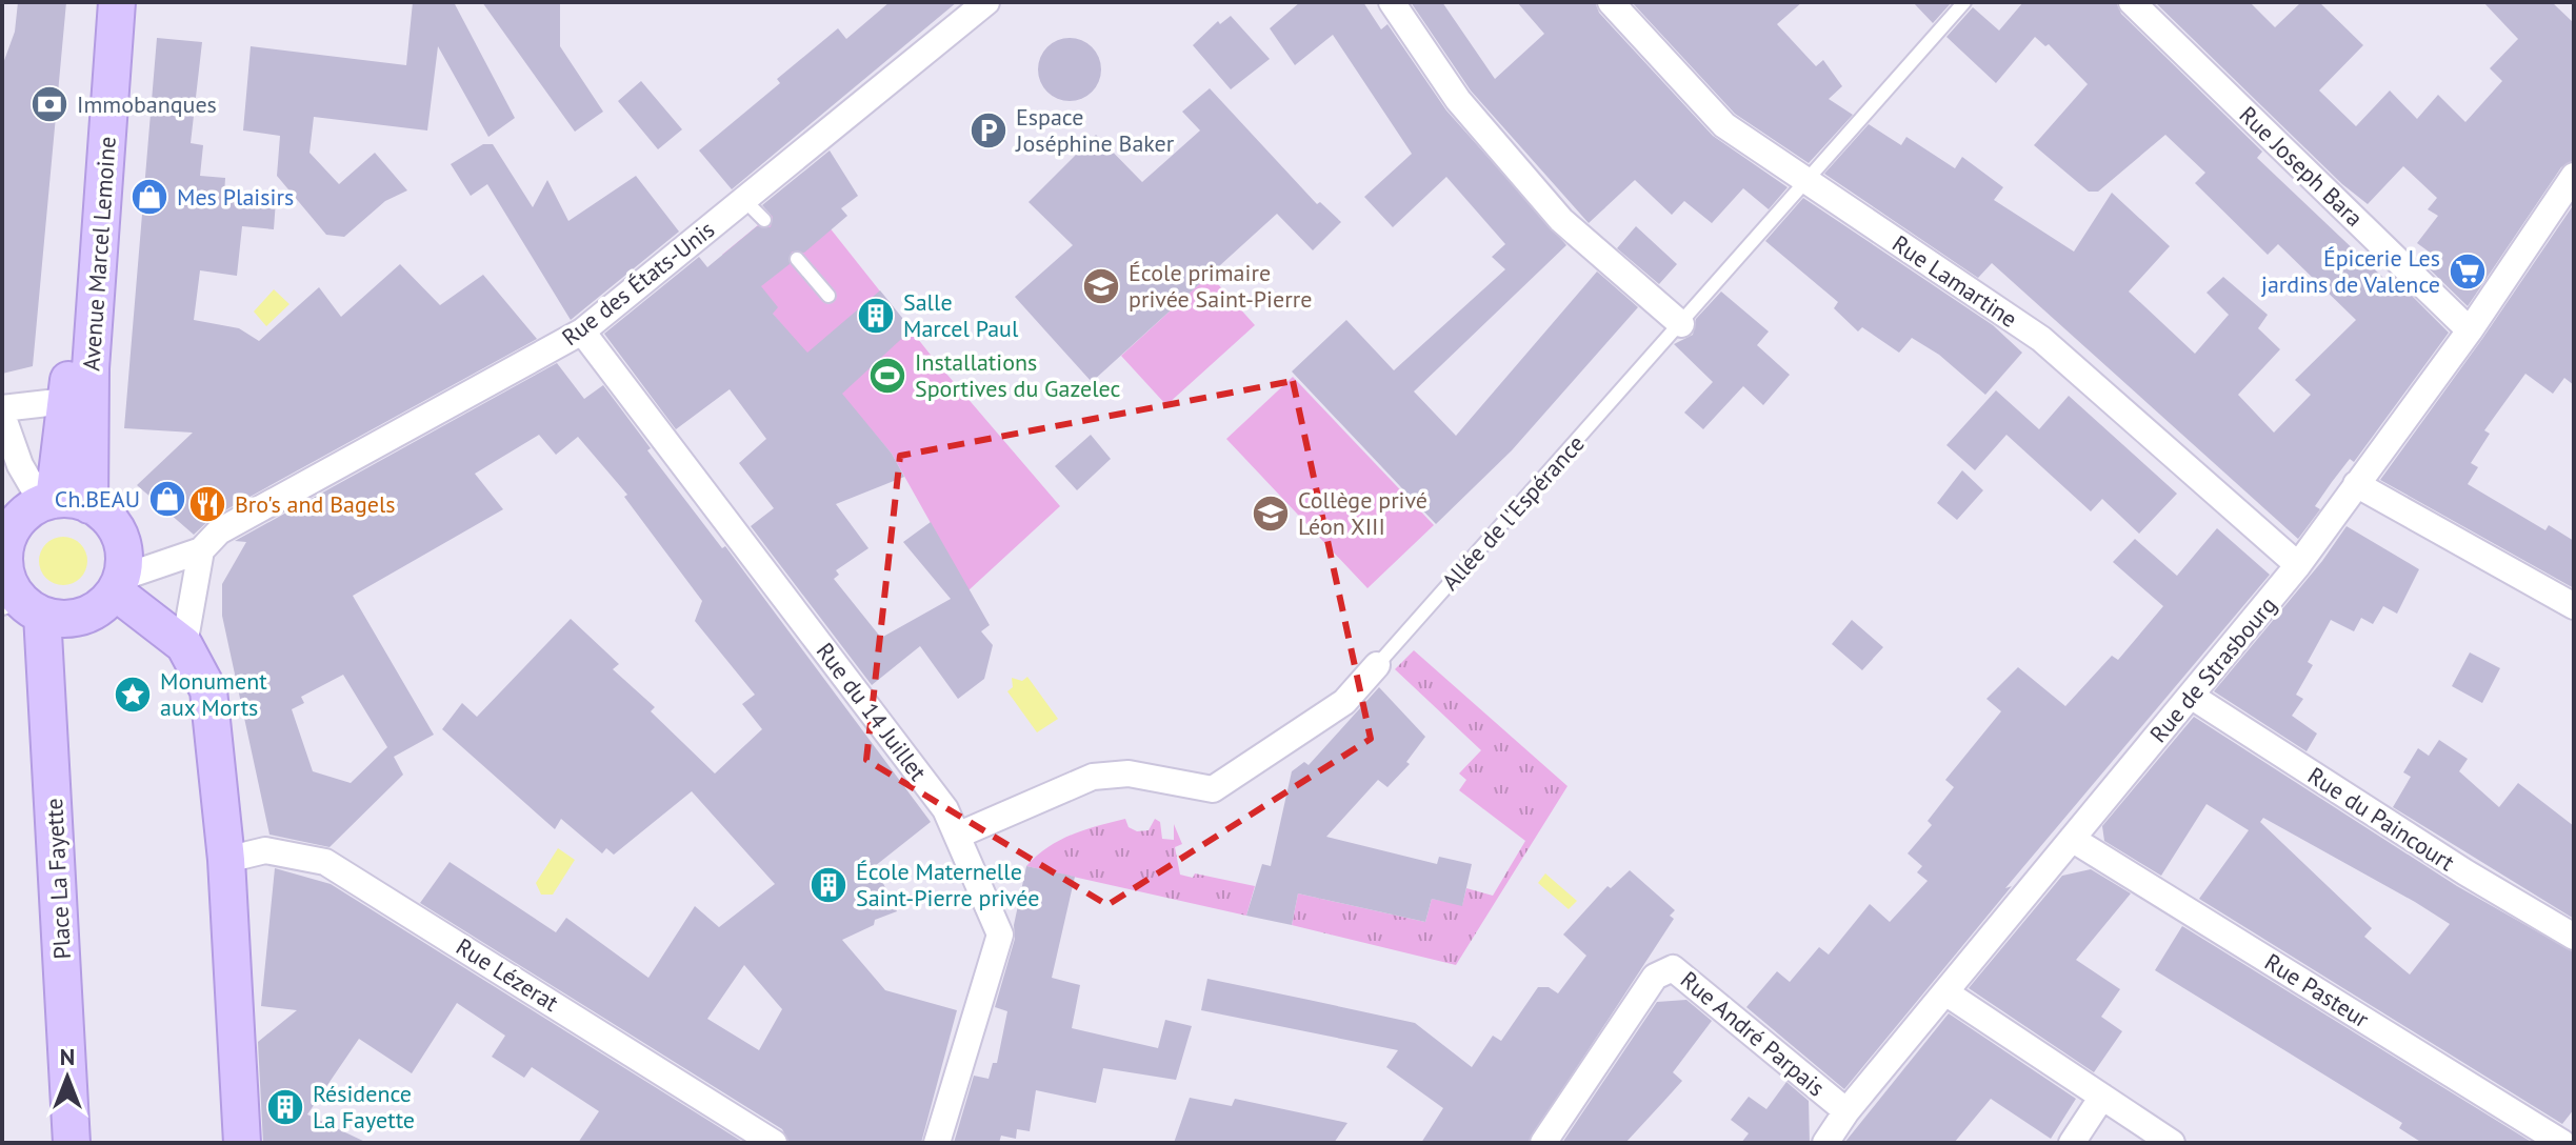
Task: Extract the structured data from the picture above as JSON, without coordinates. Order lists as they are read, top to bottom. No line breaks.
{"streets":{"main road":["Avenue Marcel Lemoine","Place La Fayette"],"street":["Rue Joseph Bara","Rue Lamartine","Rue des États-Unis","Allée de l'Espérance","Rue de Strasbourg","Rue du 14 Juillet","Rue du Paincourt","Rue Lézerat","Rue Pasteur","Rue André Parpais"]},"crossings":[["Rue Joseph Bara","Rue de Strasbourg"],["Avenue Marcel Lemoine","Rue des États-Unis"],["Avenue Marcel Lemoine","Place La Fayette"],["Rue Lamartine","Allée de l'Espérance"],["Rue Lamartine","Rue de Strasbourg"],["Rue des États-Unis","Rue du 14 Juillet"],["Rue des États-Unis","Place La Fayette"],["Allée de l'Espérance","Rue du 14 Juillet"],["Rue de Strasbourg","Rue du Paincourt"],["Rue de Strasbourg","Rue Pasteur"],["Rue de Strasbourg","Rue André Parpais"]],"places":{"bank":["Immobanques"],"parking":["Espace Joséphine Baker"],"shop":["Mes Plaisirs","Ch.BEAU"],"supermarket":["Épicerie Les jardins de Valence"],"school or university":["École primaire privée Saint-Pierre","Collège privé Léon XIII"],"building":["Salle Marcel Paul","École Maternelle Saint-Pierre privée","Résidence La Fayette"],"sports":["Installations Sportives du Gazelec"],"restaurant":["Bro's and Bagels"],"place":["Monument aux Morts"]},"north":"top"}
